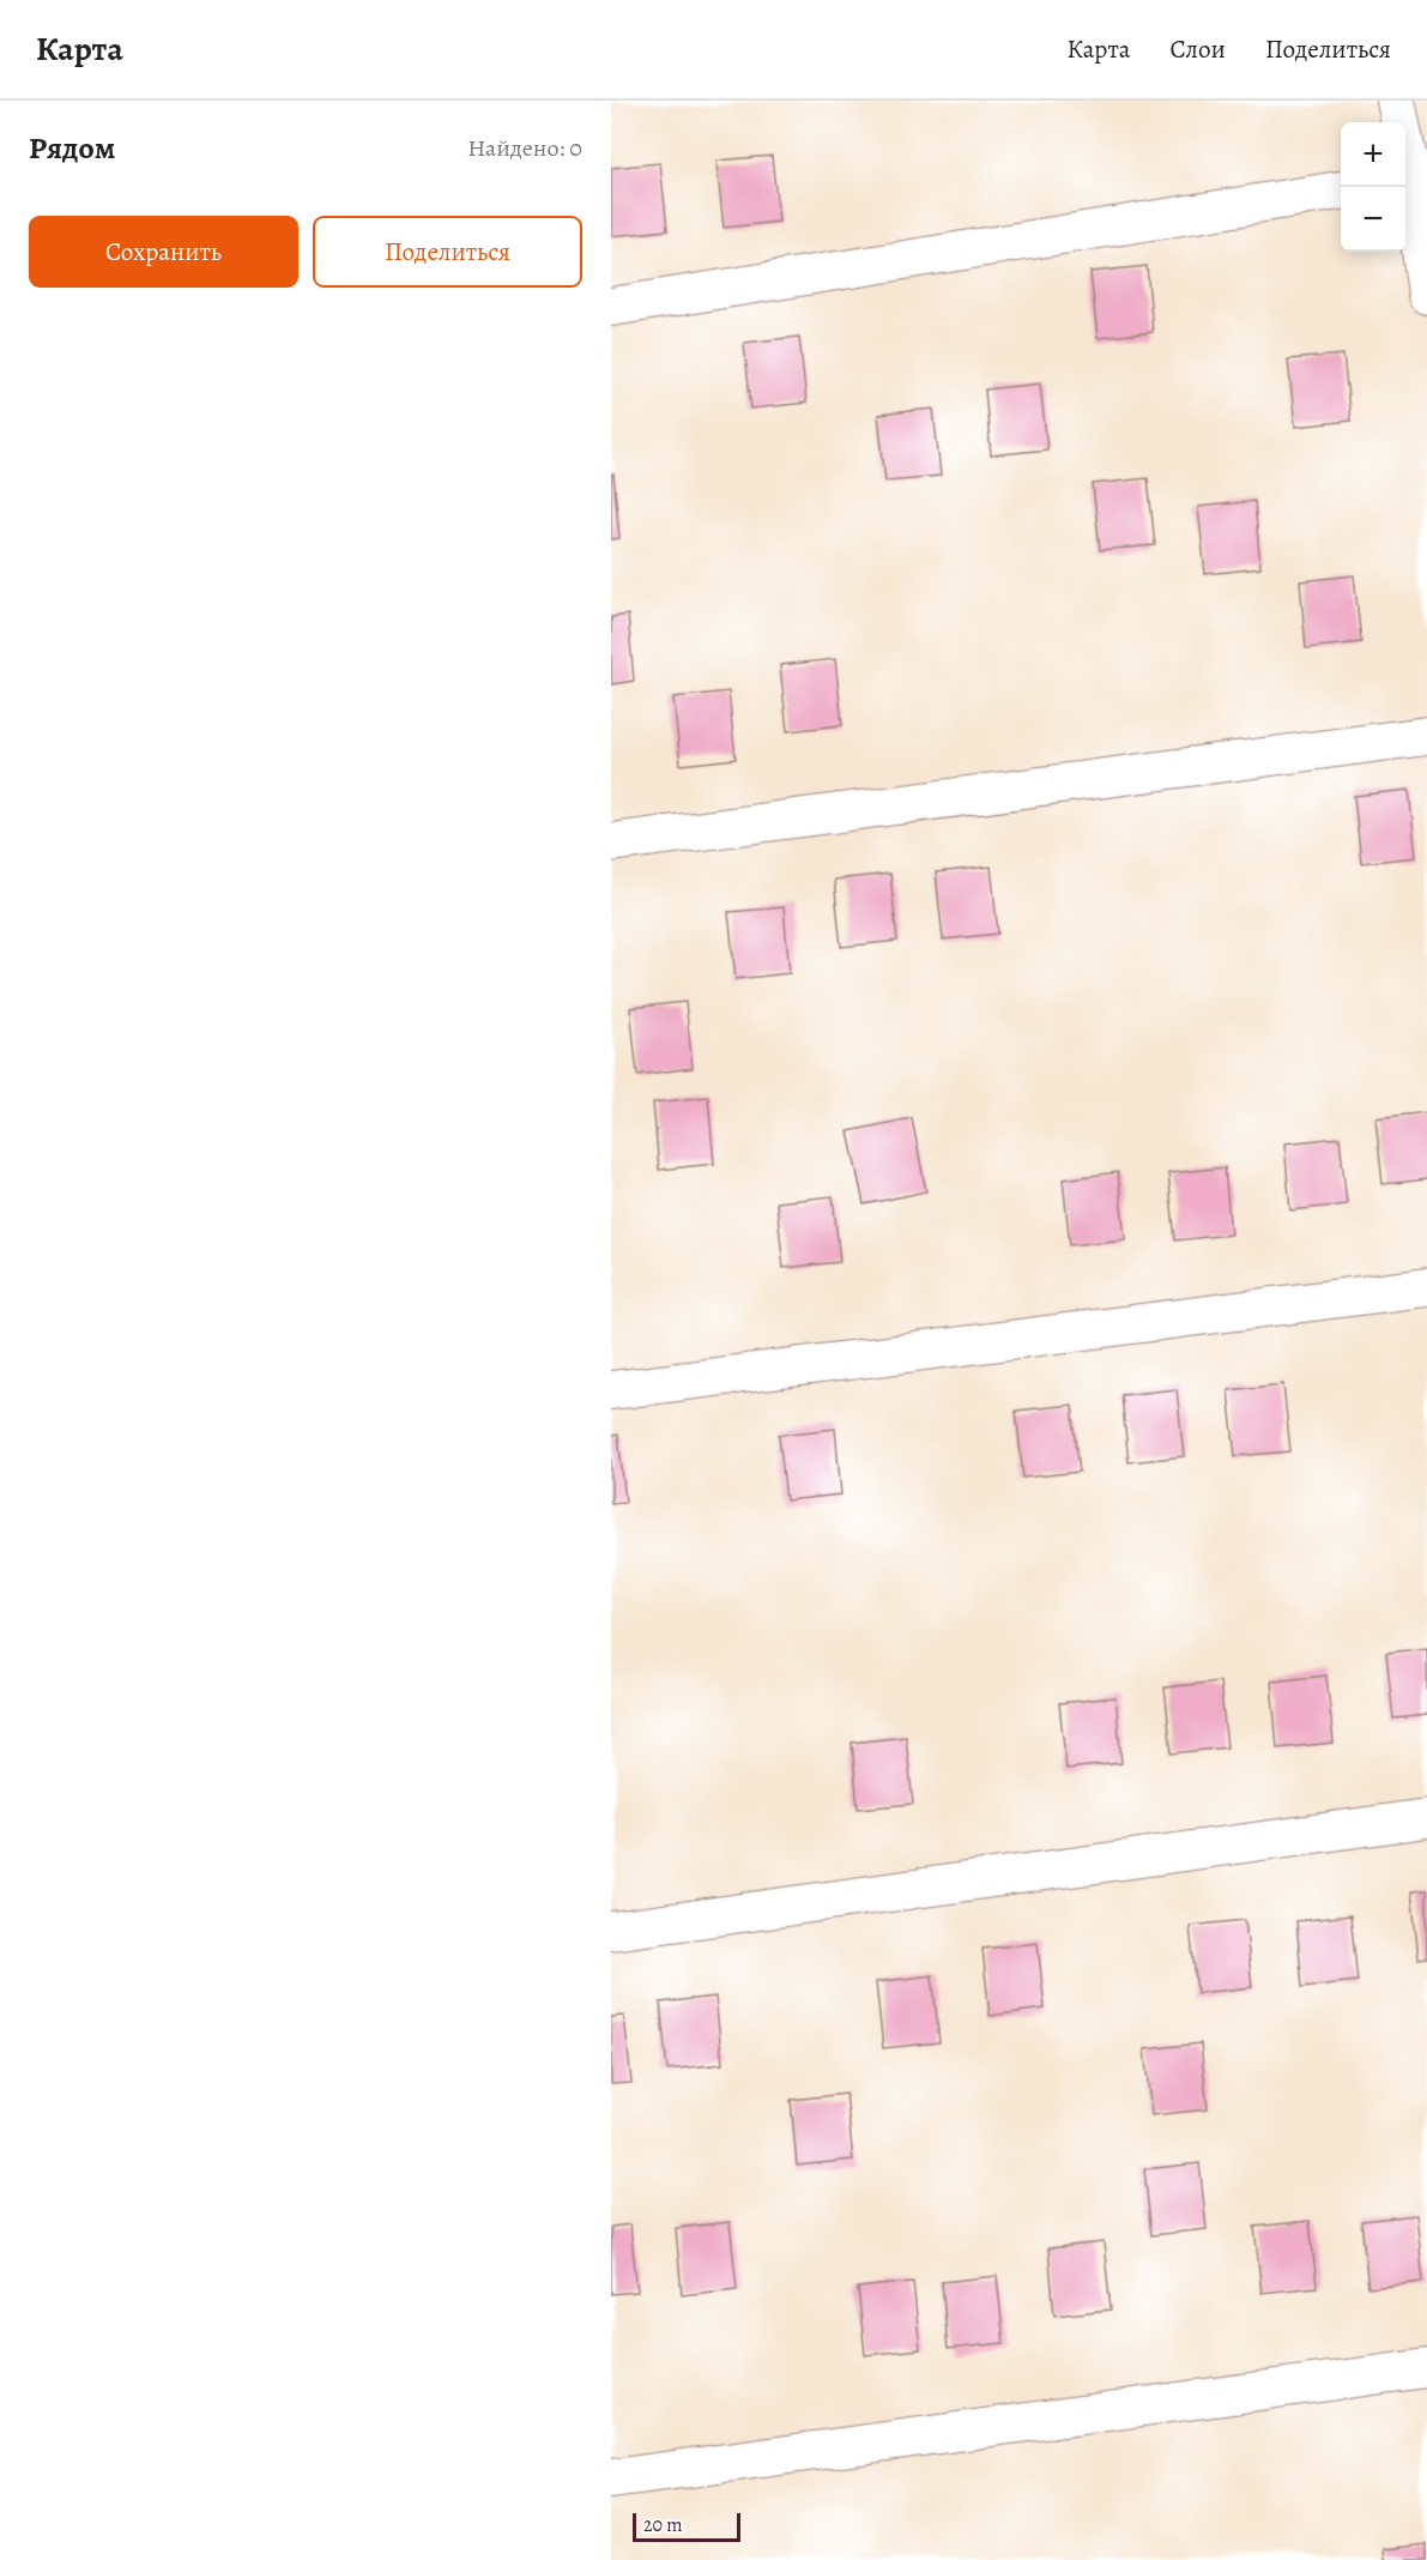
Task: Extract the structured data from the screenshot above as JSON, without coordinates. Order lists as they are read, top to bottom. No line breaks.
{"scale_bar":"20 m","page":{"header":"Карта","nav":["Карта","Слои","Поделиться"],"heading":["Рядом","Найдено: 0"],"map_buttons":["+","−"],"buttons":["Сохранить","Поделиться"],"scale":"20 m"}}
